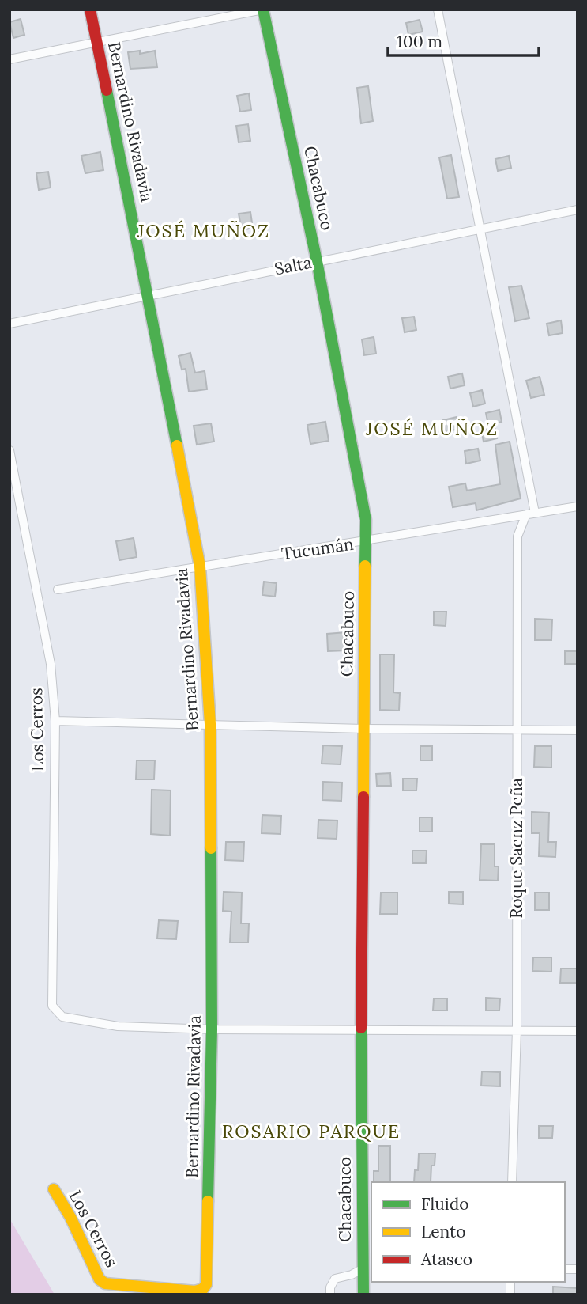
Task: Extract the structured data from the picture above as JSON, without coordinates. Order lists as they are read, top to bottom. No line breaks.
{"streets":{"street":["Bernardino Rivadavia","Chacabuco","Salta","Tucumán","Los Cerros","Roque Saenz Peña"]},"crossings":[["Bernardino Rivadavia","Salta"],["Bernardino Rivadavia","Tucumán"],["Bernardino Rivadavia","Los Cerros"],["Chacabuco","Salta"],["Chacabuco","Tucumán"],["Salta","Roque Saenz Peña"],["Tucumán","Roque Saenz Peña"]],"districts":["JOSÉ MUÑOZ","JOSÉ MUÑOZ","ROSARIO PARQUE"],"legend":["Fluido","Lento","Atasco"],"scale_bar":"100 m"}
